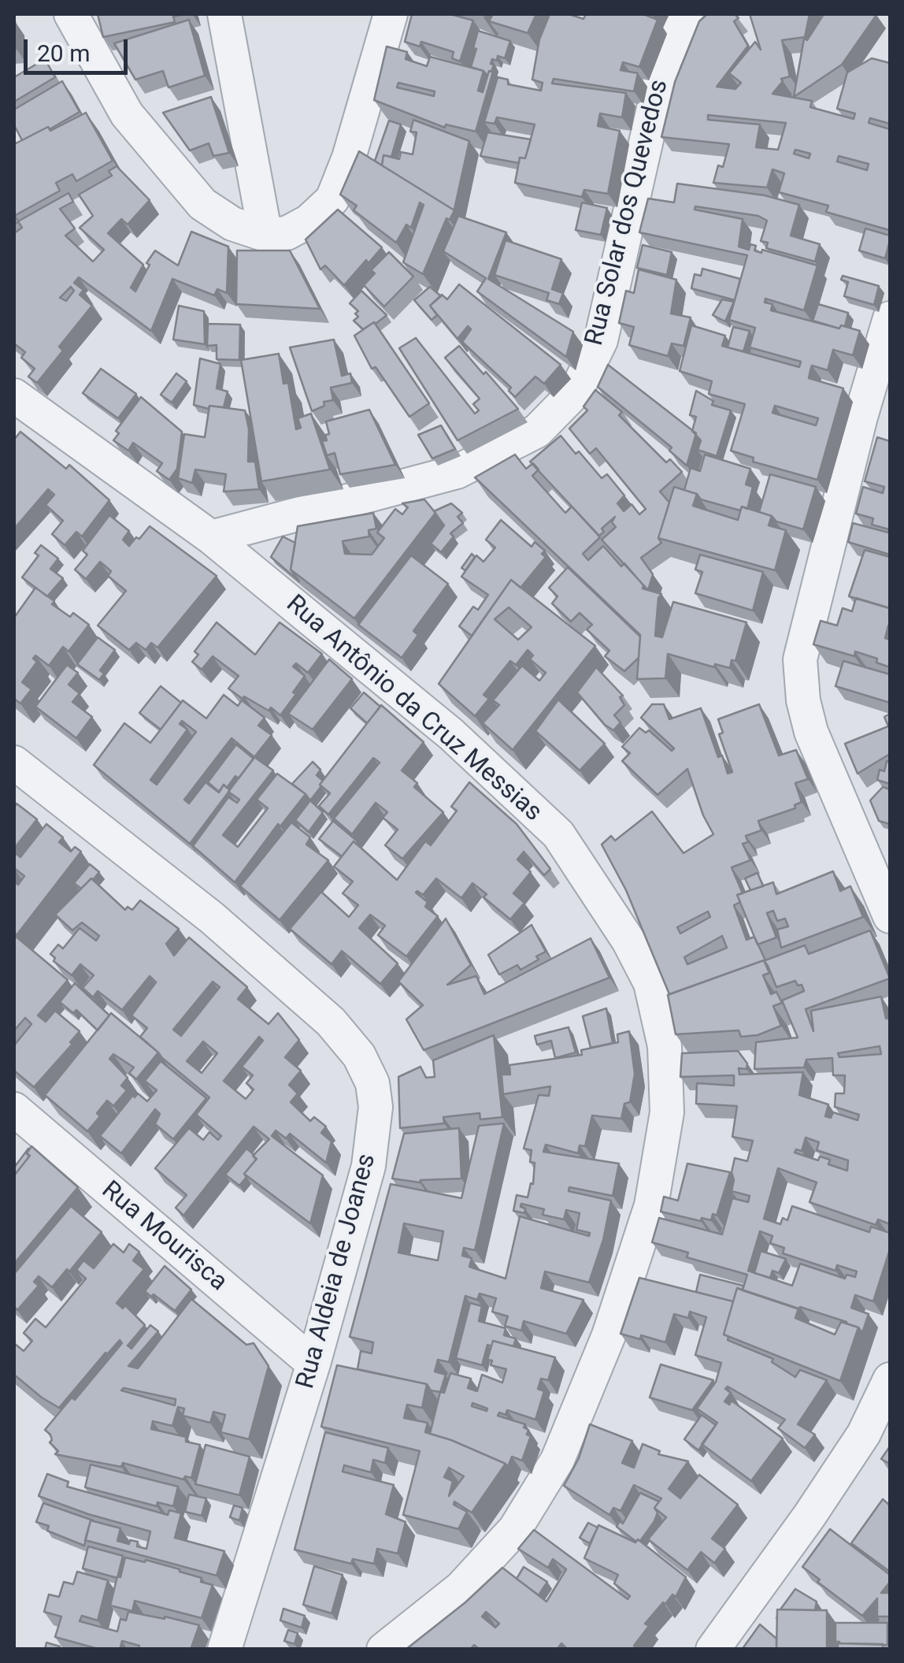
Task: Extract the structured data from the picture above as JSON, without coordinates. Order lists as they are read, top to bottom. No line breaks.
{"streets":{"street":["Rua Solar dos Quevedos","Rua Antônio da Cruz Messias","Rua Mourisca","Rua Aldeia de Joanes"]},"crossings":[["Rua Solar dos Quevedos","Rua Antônio da Cruz Messias"],["Rua Mourisca","Rua Aldeia de Joanes"]],"scale_bar":"20 m"}
